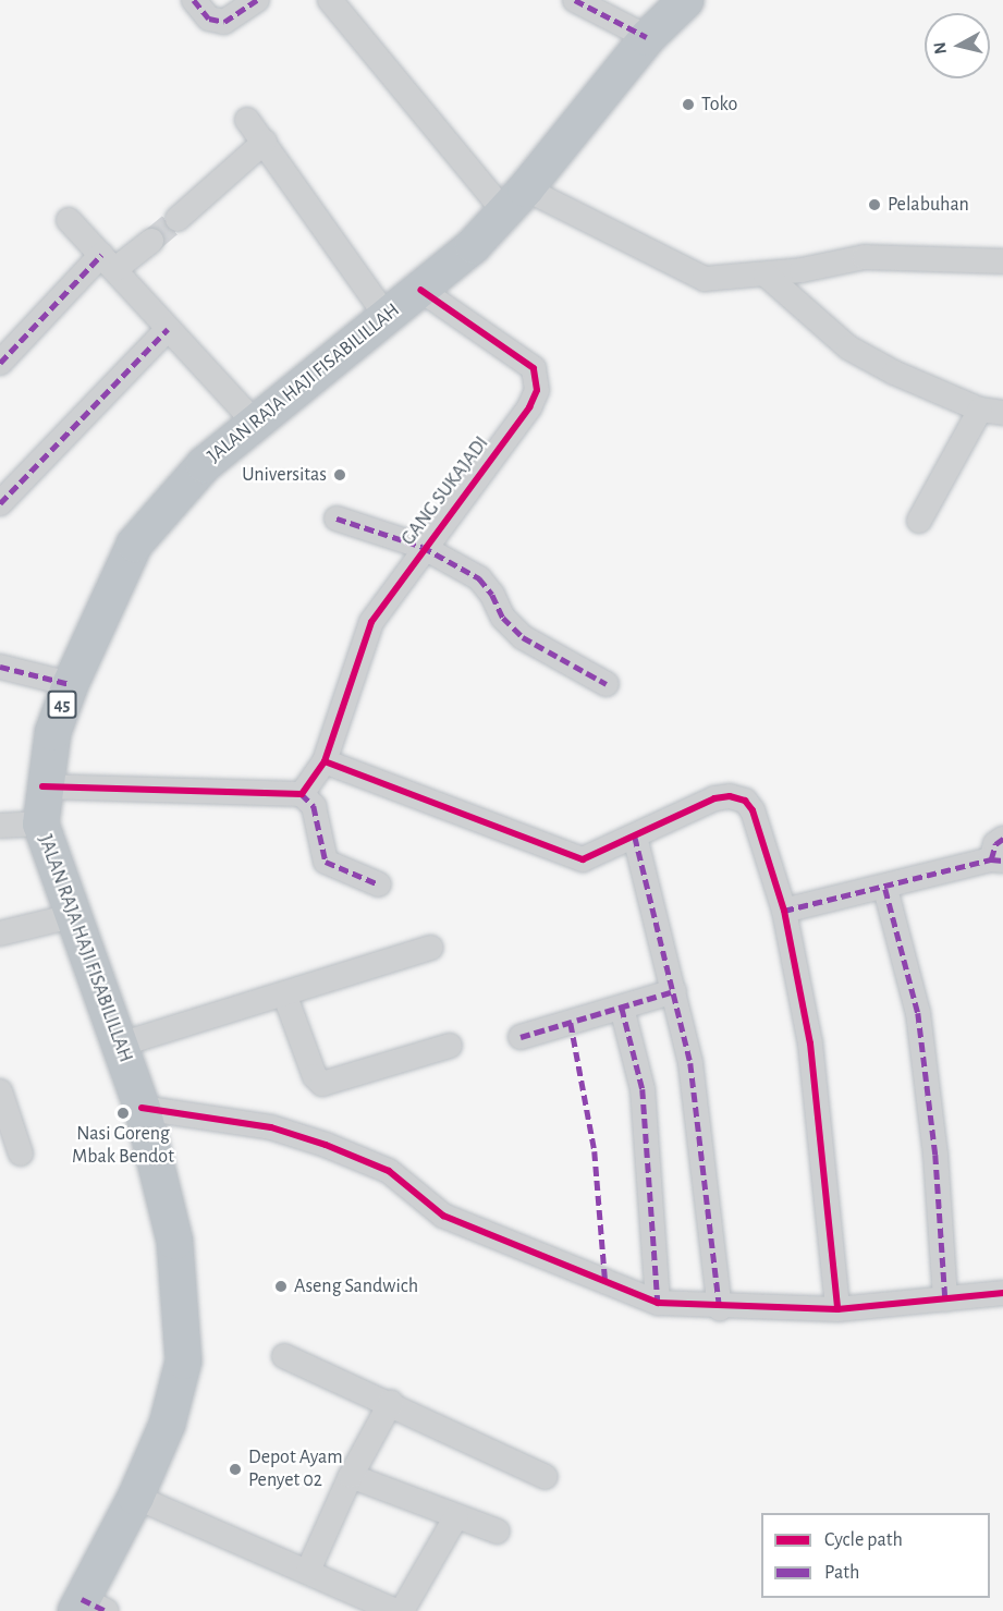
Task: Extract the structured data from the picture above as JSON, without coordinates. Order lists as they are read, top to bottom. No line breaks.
{"streets":{"highway":["JALAN RAJA HAJI FISABILILLAH","45"],"street":["GANG SUKAJADI"]},"crossings":[["JALAN RAJA HAJI FISABILILLAH","GANG SUKAJADI"]],"places":["Toko","Pelabuhan","Universitas","Nasi Goreng Mbak Bendot","Aseng Sandwich","Depot Ayam Penyet 02"],"legend":["Cycle path","Path"],"north":"left"}
